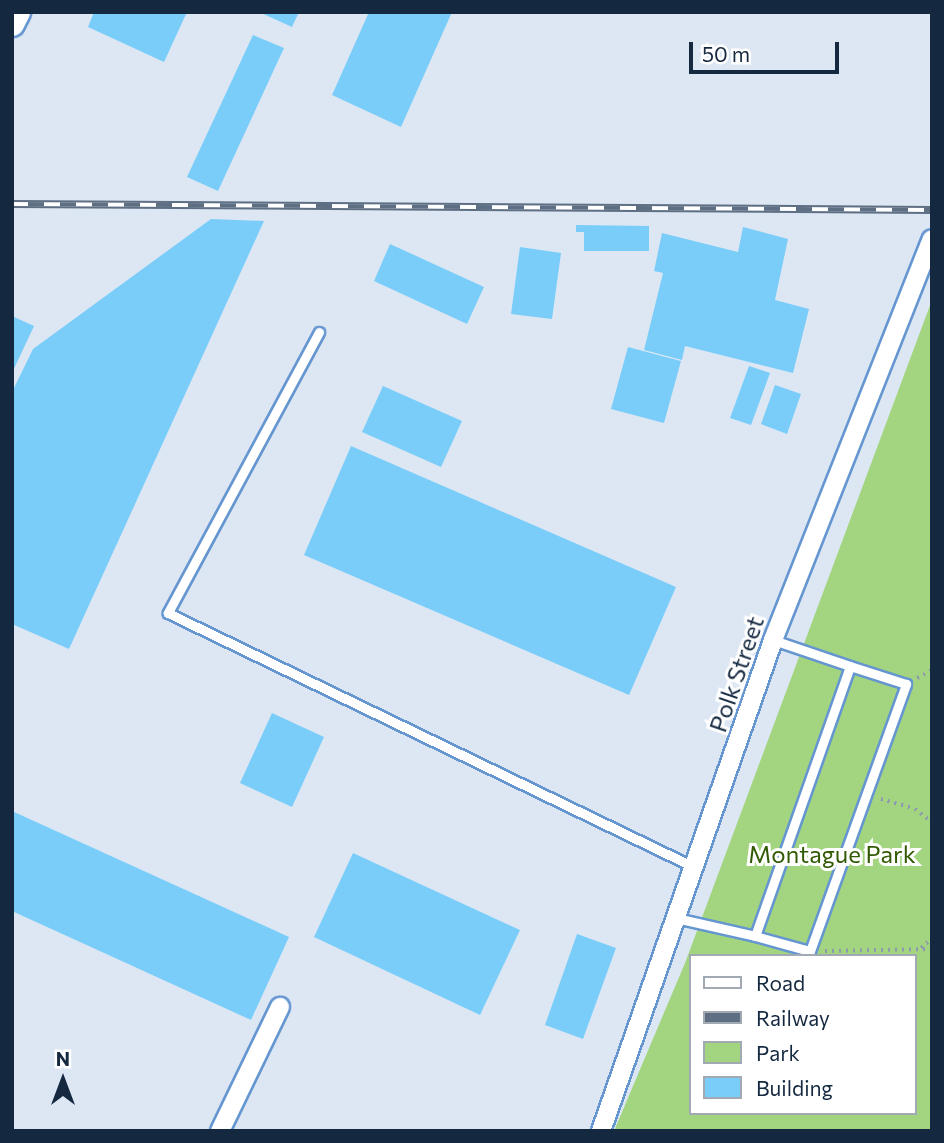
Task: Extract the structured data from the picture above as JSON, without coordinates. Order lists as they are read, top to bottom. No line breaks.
{"streets":{"street":["Polk Street"]},"parks":["Montague Park"],"legend":["Road","Railway","Park","Building"],"scale_bar":"50 m","north":"top"}
